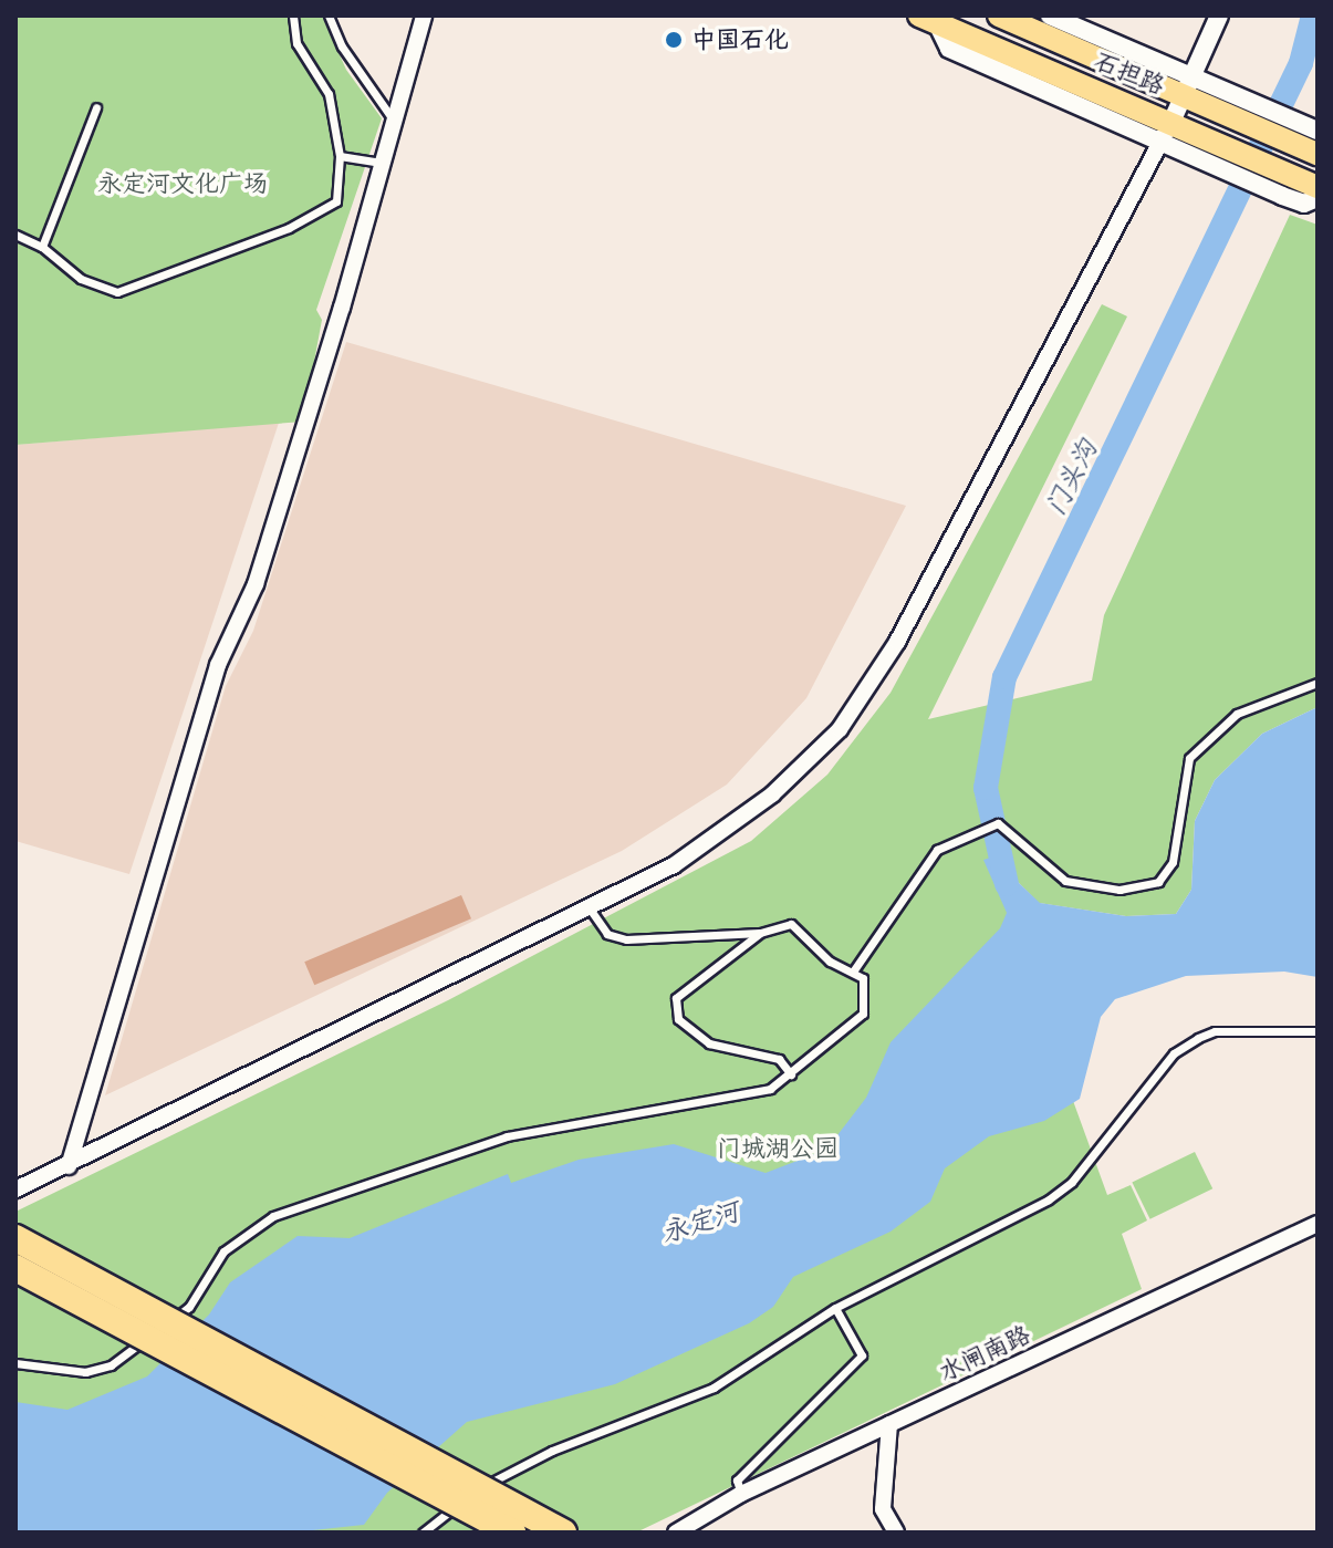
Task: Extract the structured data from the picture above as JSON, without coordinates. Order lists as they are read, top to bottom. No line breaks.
{"streets":{"main road":["石担路"],"street":["水闸南路"]},"water":["门头沟","永定河"],"parks":["永定河文化广场","门城湖公园"],"places":["中国石化"]}
